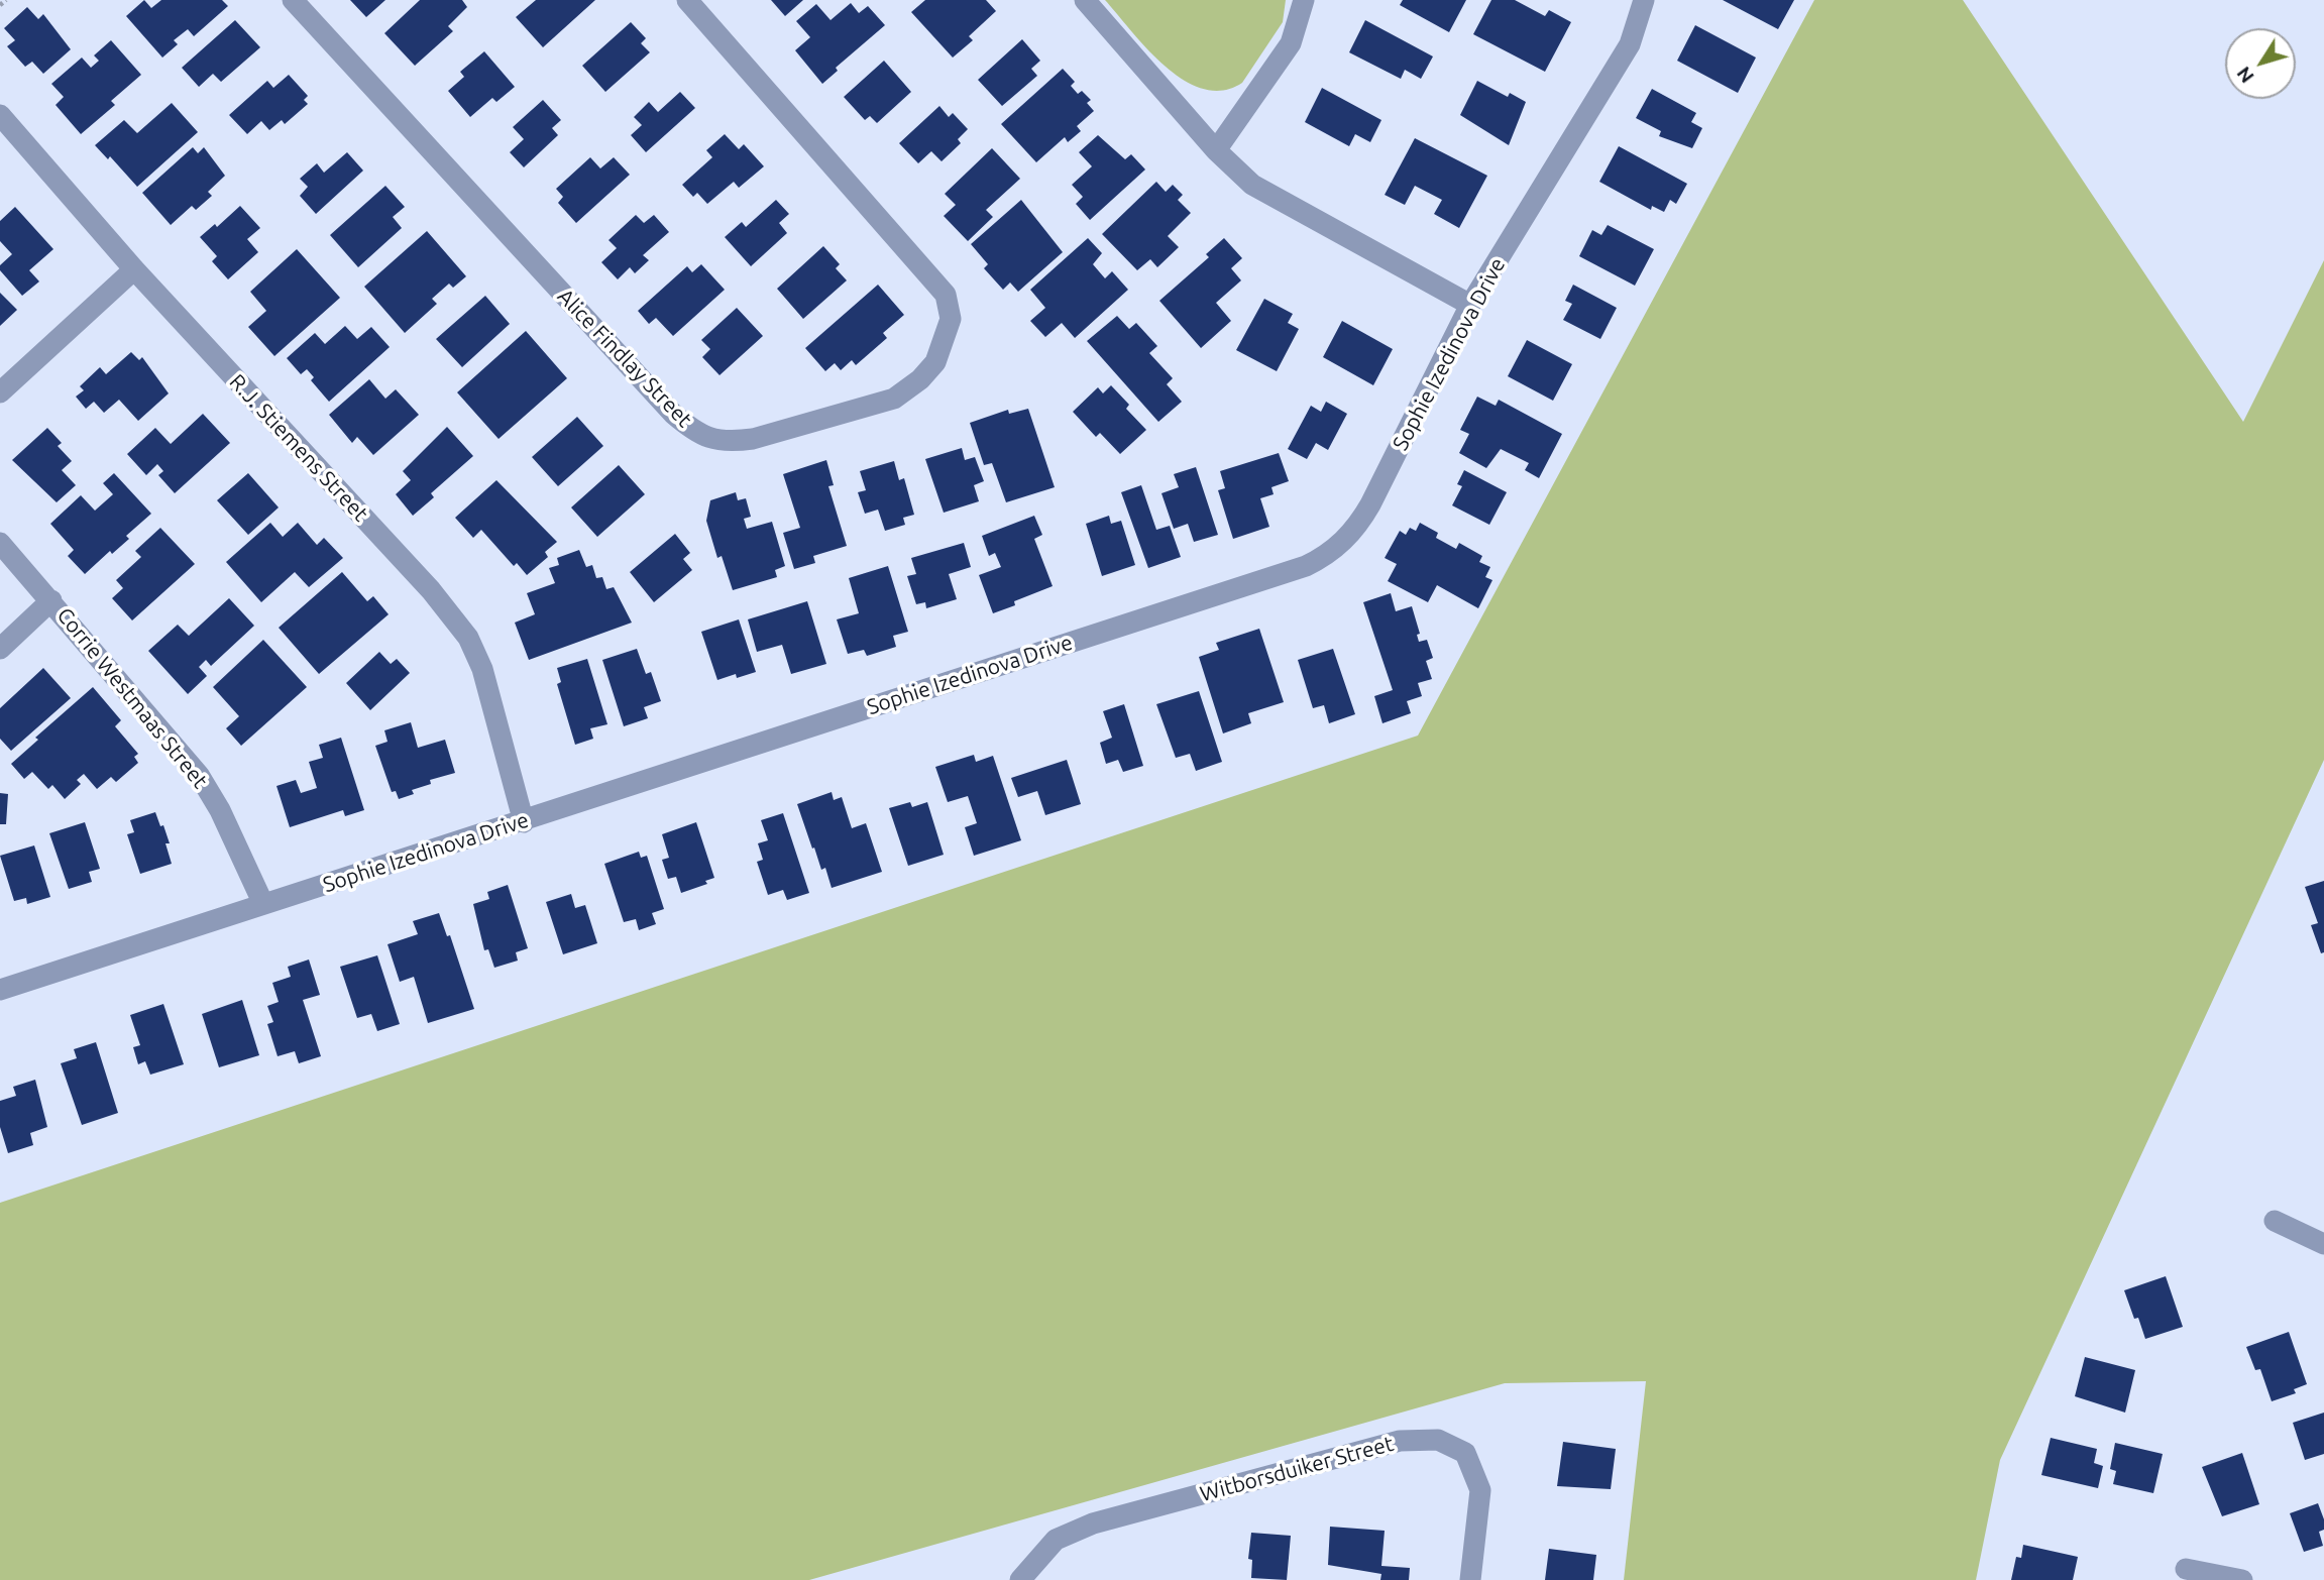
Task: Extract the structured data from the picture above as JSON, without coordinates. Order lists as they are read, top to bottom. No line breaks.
{"streets":{"street":["Sophie Izedinova Drive","Alice Findlay Street","R.J. Stiemens Street","Corrie Westmaas Street","Witborsduiker Street"]},"crossings":[["Sophie Izedinova Drive","R.J. Stiemens Street"],["Sophie Izedinova Drive","Corrie Westmaas Street"]],"north":"bottom left"}
